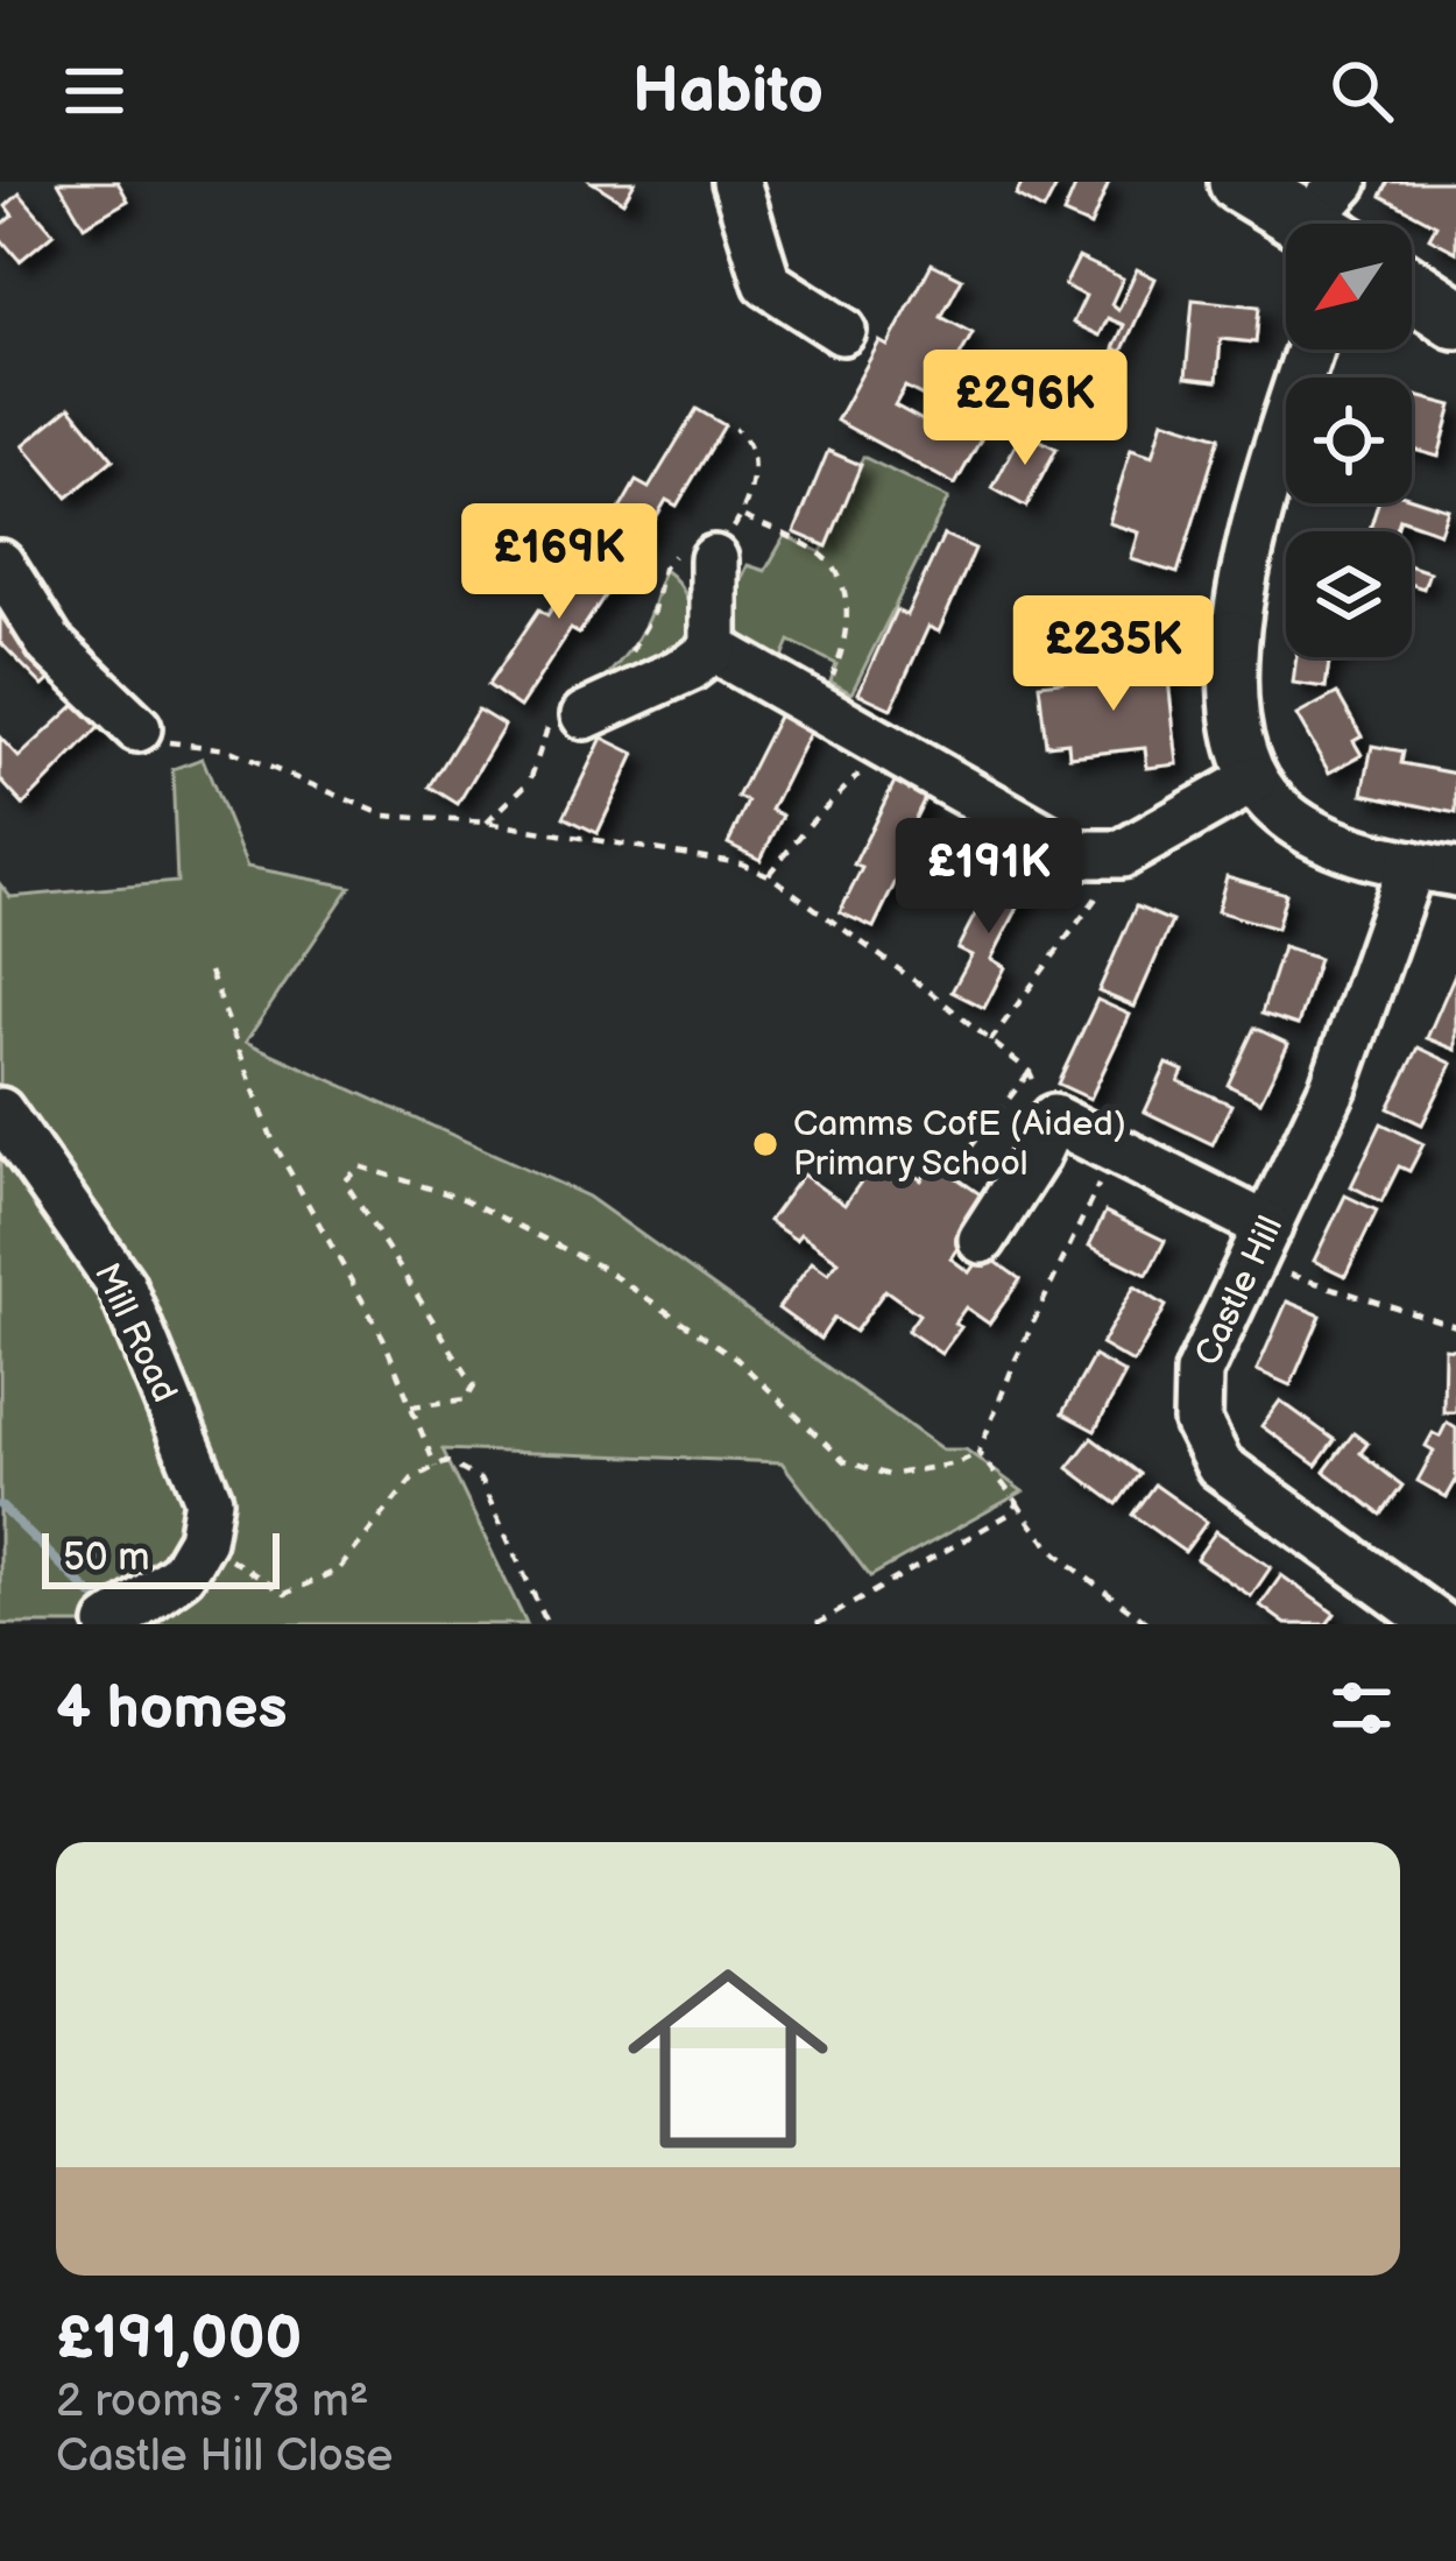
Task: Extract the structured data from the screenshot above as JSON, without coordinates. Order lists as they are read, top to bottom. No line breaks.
{"streets":{"street":["Castle Hill","Mill Road"]},"places":["Camms CofE (Aided) Primary School"],"scale_bar":"50 m","north":"bottom left","page":{"header":"Habito","price":["£296K","£169K","£235K","£191K"],"scale":"50 m","heading":"4 homes","list":[{"name":"£191,000","note":"2 rooms · 78 m² · Castle Hill Close"}]}}
